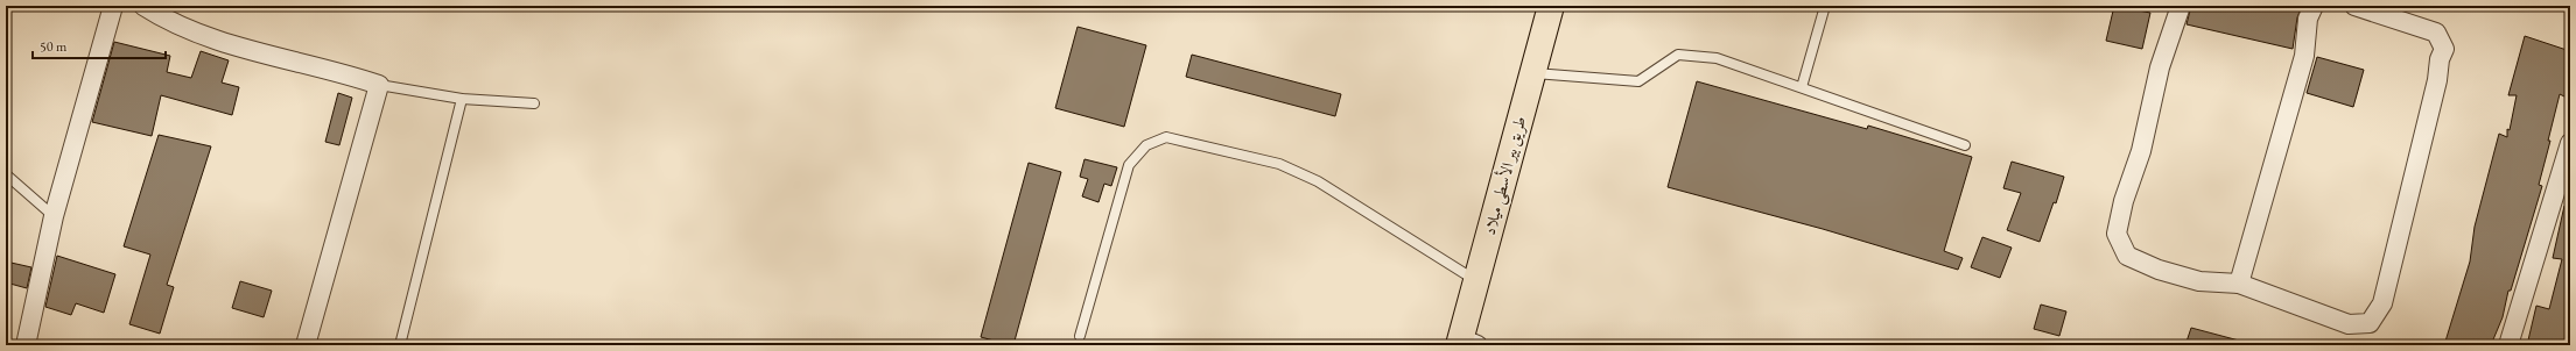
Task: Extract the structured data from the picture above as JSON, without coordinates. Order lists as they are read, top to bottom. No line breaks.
{"streets":{"main road":["طريق بير الأسطى ميلاد"]},"scale_bar":"50 m"}
